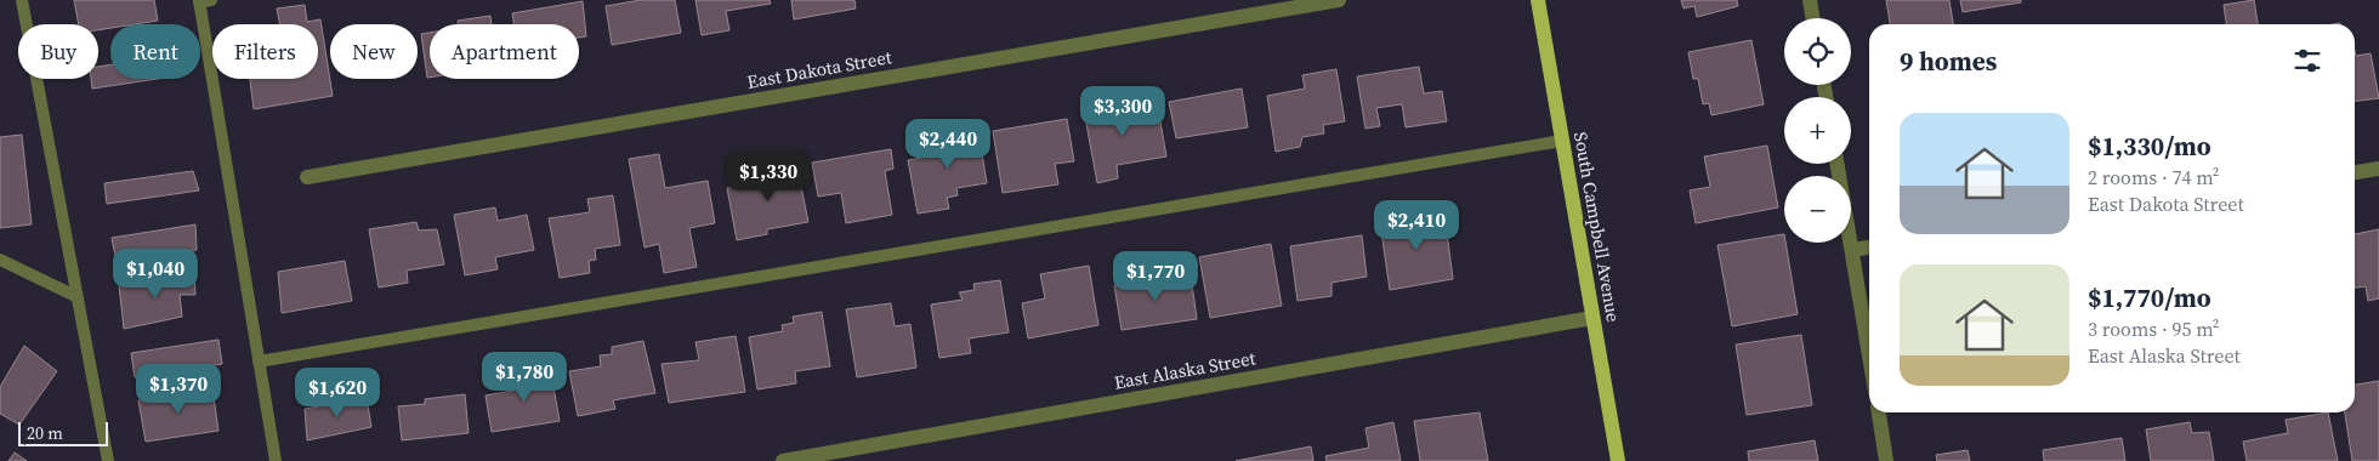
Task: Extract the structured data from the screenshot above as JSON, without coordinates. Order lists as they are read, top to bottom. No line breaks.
{"streets":{"main road":["South Campbell Avenue"],"street":["East Dakota Street","East Alaska Street"]},"crossings":[["South Campbell Avenue","East Alaska Street"]],"scale_bar":"20 m","page":{"map_buttons":["+","−"],"chip":["Buy","Rent","Filters","New","Apartment"],"heading":"9 homes","price":["$3,300","$2,440","$1,330","$2,410","$1,040","$1,770","$1,780","$1,370","$1,620"],"list":[{"name":"$1,330/mo","note":"2 rooms · 74 m² · East Dakota Street"},{"name":"$1,770/mo","note":"3 rooms · 95 m² · East Alaska Street"}],"scale":"20 m"}}
